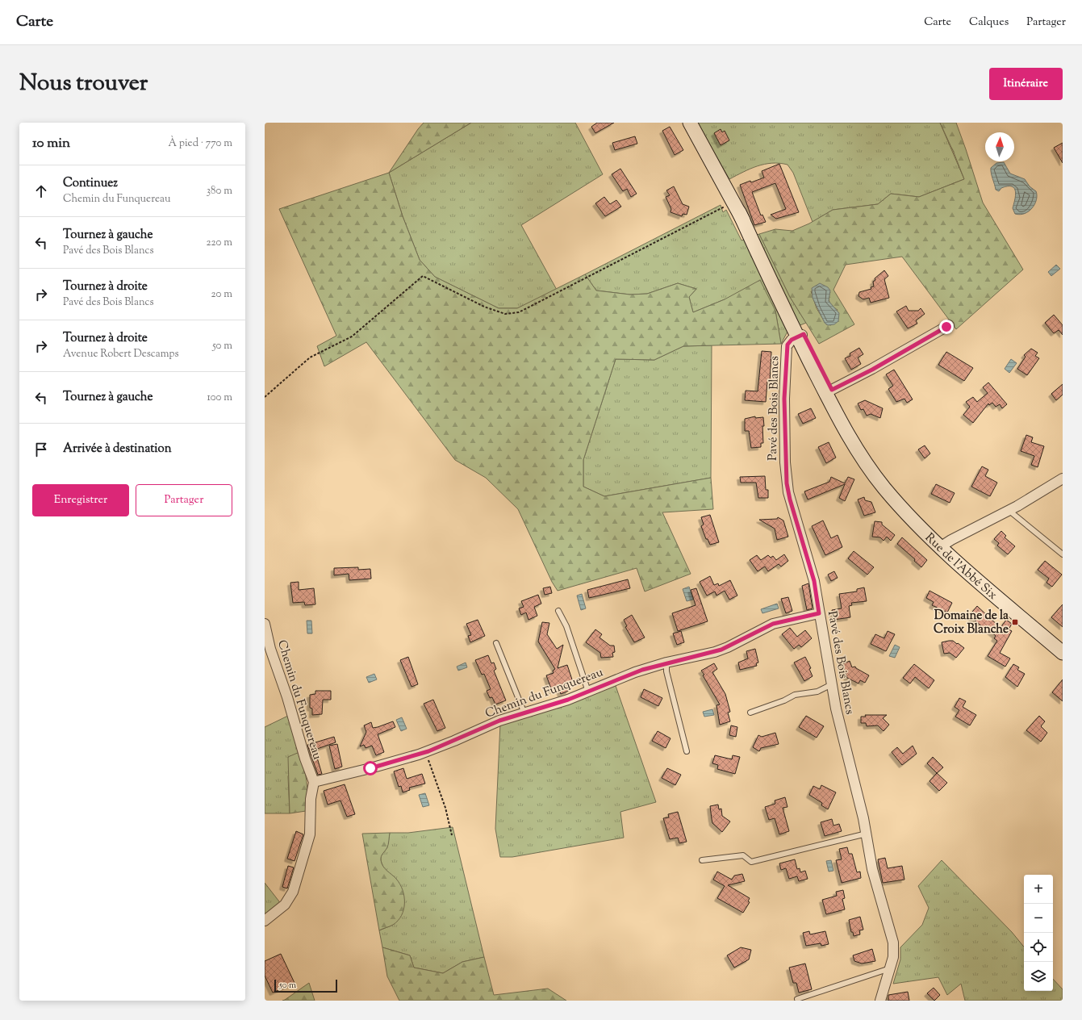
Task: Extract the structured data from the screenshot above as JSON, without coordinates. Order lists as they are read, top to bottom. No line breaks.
{"streets":{"main road":["Rue de l'Abbé Six"],"street":["Pavé des Bois Blancs","Chemin du Funquereau"]},"crossings":[["Pavé des Bois Blancs","Rue de l'Abbé Six"],["Pavé des Bois Blancs","Chemin du Funquereau"]],"places":{"transit":["Domaine de la Croix Blanche"]},"scale_bar":"50 m","north":"top","page":{"header":"Carte","nav":["Carte","Calques","Partager"],"title":"Nous trouver","buttons":["Itinéraire",["Enregistrer","Partager"]],"heading":["10 min","À pied · 770 m"],"list":[["Continuez","Chemin du Funquereau","380 m"],["Tournez à gauche","Pavé des Bois Blancs","220 m"],["Tournez à droite","Pavé des Bois Blancs","20 m"],["Tournez à droite","Avenue Robert Descamps","50 m"],["Tournez à gauche","100 m"],"Arrivée à destination"],"map_buttons":["+","−"],"scale":"50 m"}}
